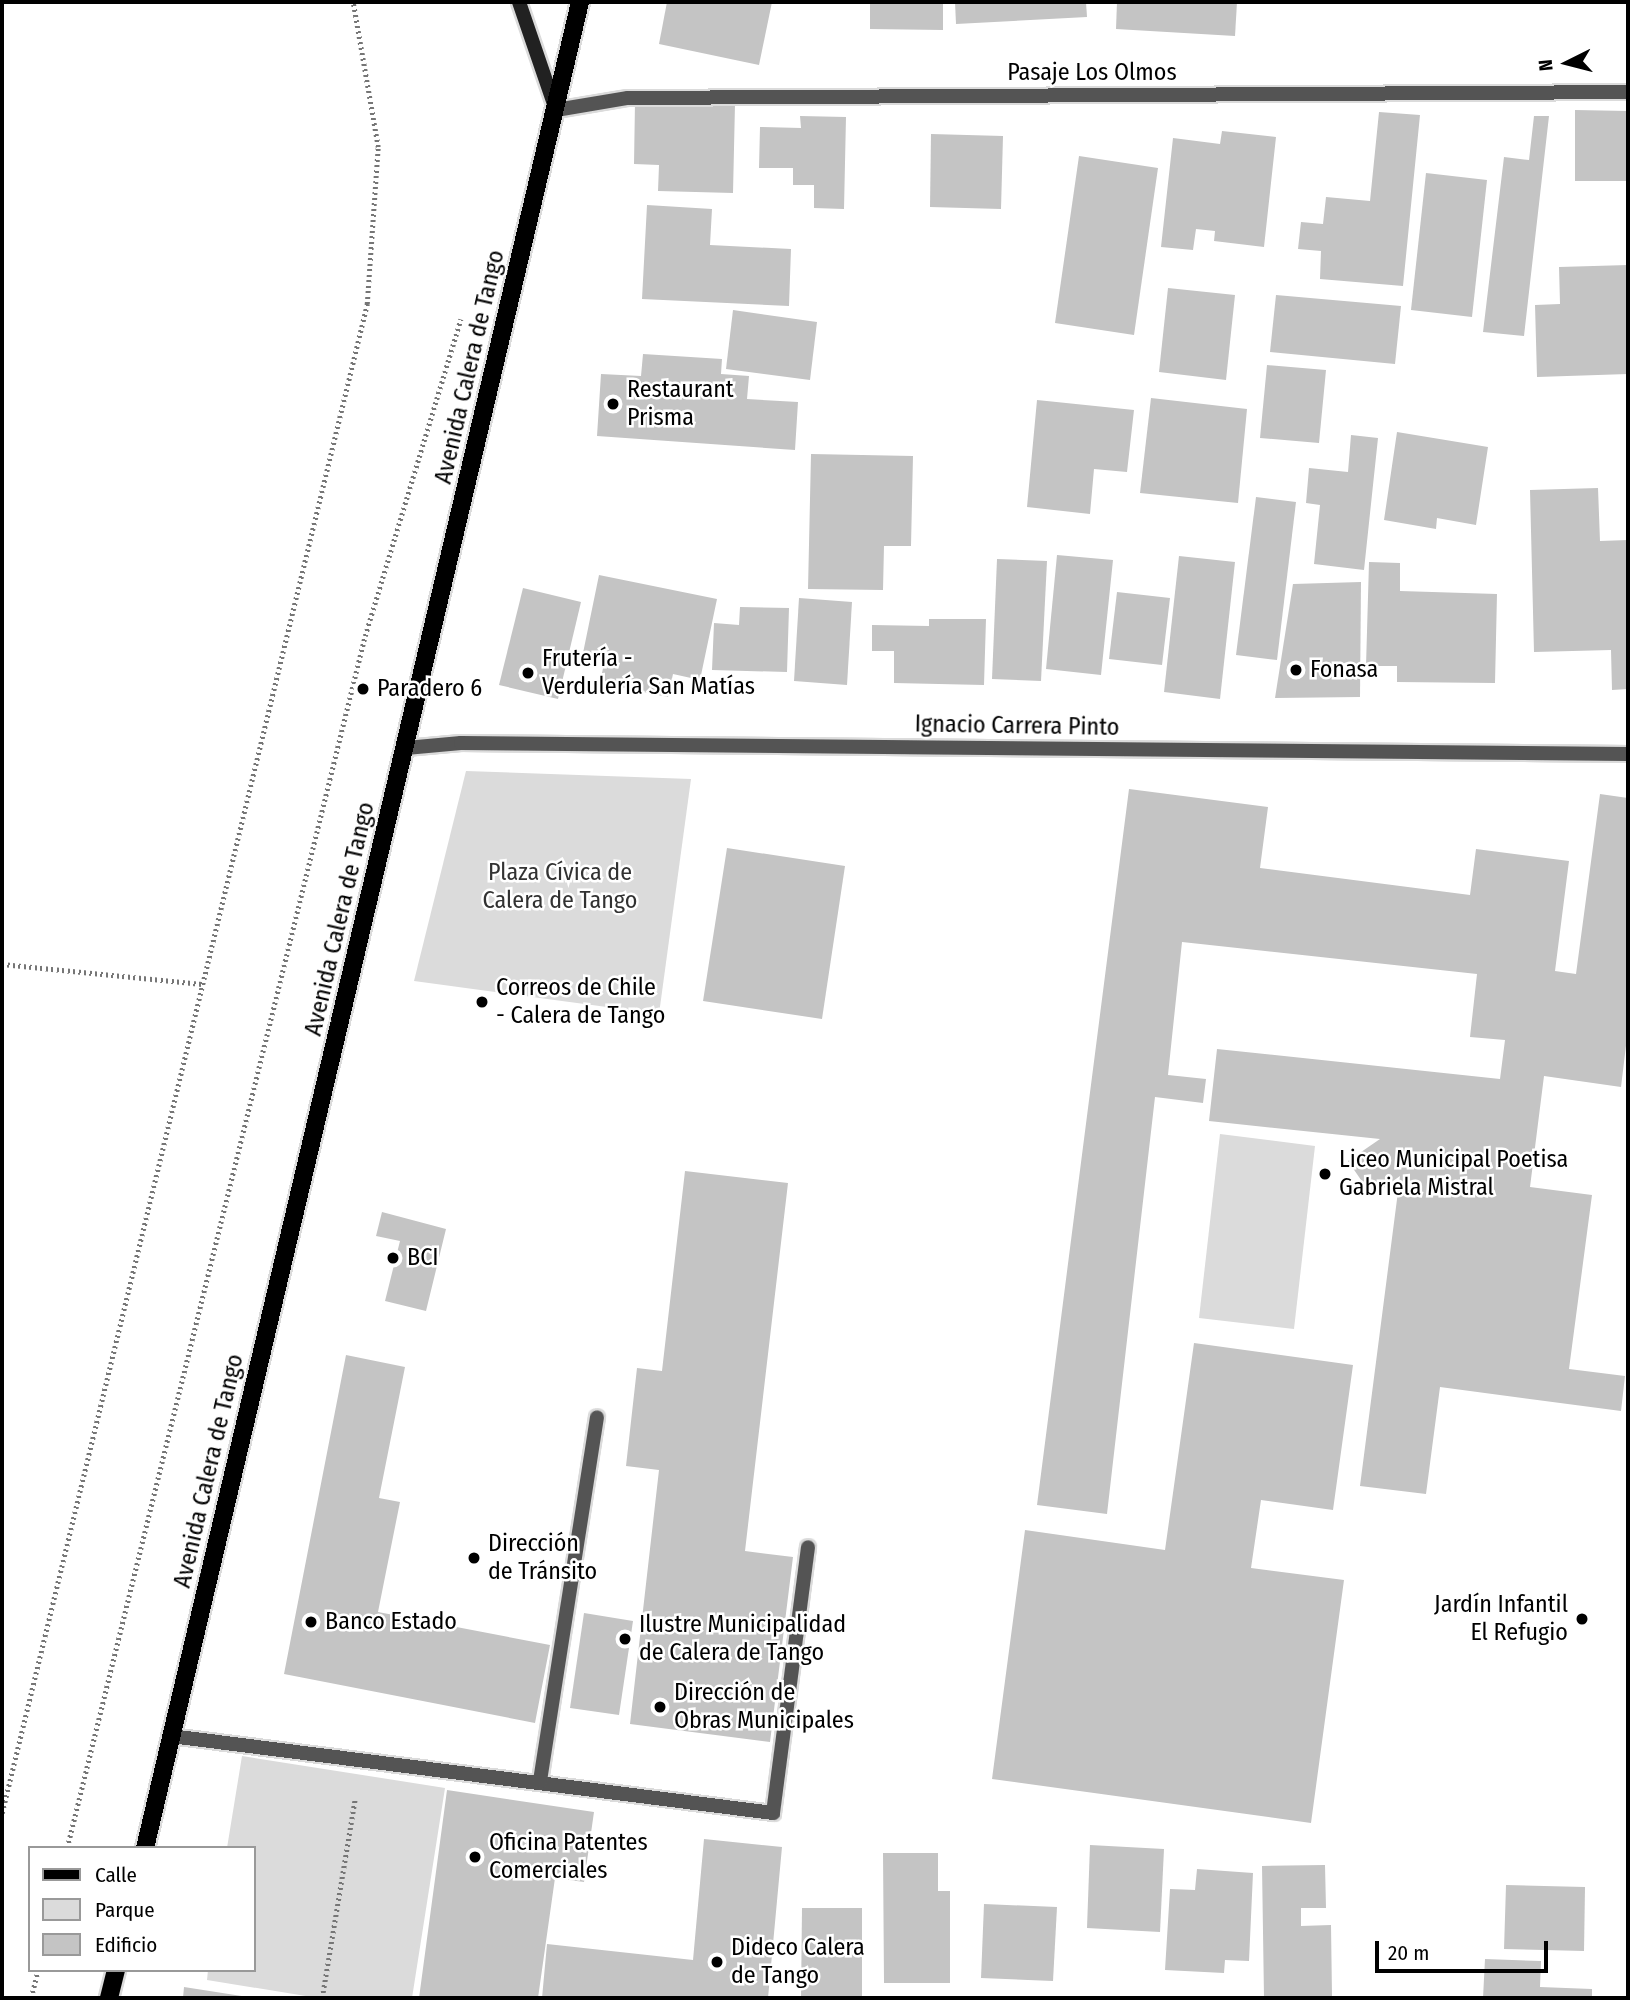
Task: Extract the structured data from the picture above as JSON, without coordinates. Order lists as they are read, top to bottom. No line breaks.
{"streets":{"main road":["Avenida Calera de Tango"],"street":["Pasaje Los Olmos","Ignacio Carrera Pinto"]},"crossings":[["Pasaje Los Olmos","Avenida Calera de Tango"],["Avenida Calera de Tango","Ignacio Carrera Pinto"]],"parks":["Plaza Cívica de Calera de Tango"],"places":["Restaurant Prisma","Fonasa","Frutería - Verdulería San Matías","Paradero 6","Correos de Chile - Calera de Tango","Liceo Municipal Poetisa Gabriela Mistral","BCI","Dirección de Tránsito","Jardín Infantil El Refugio","Banco Estado","Ilustre Municipalidad de Calera de Tango","Dirección de Obras Municipales","Oficina Patentes Comerciales","Dideco Calera de Tango"],"legend":["Calle","Parque","Edificio"],"scale_bar":"20 m","north":"left"}
